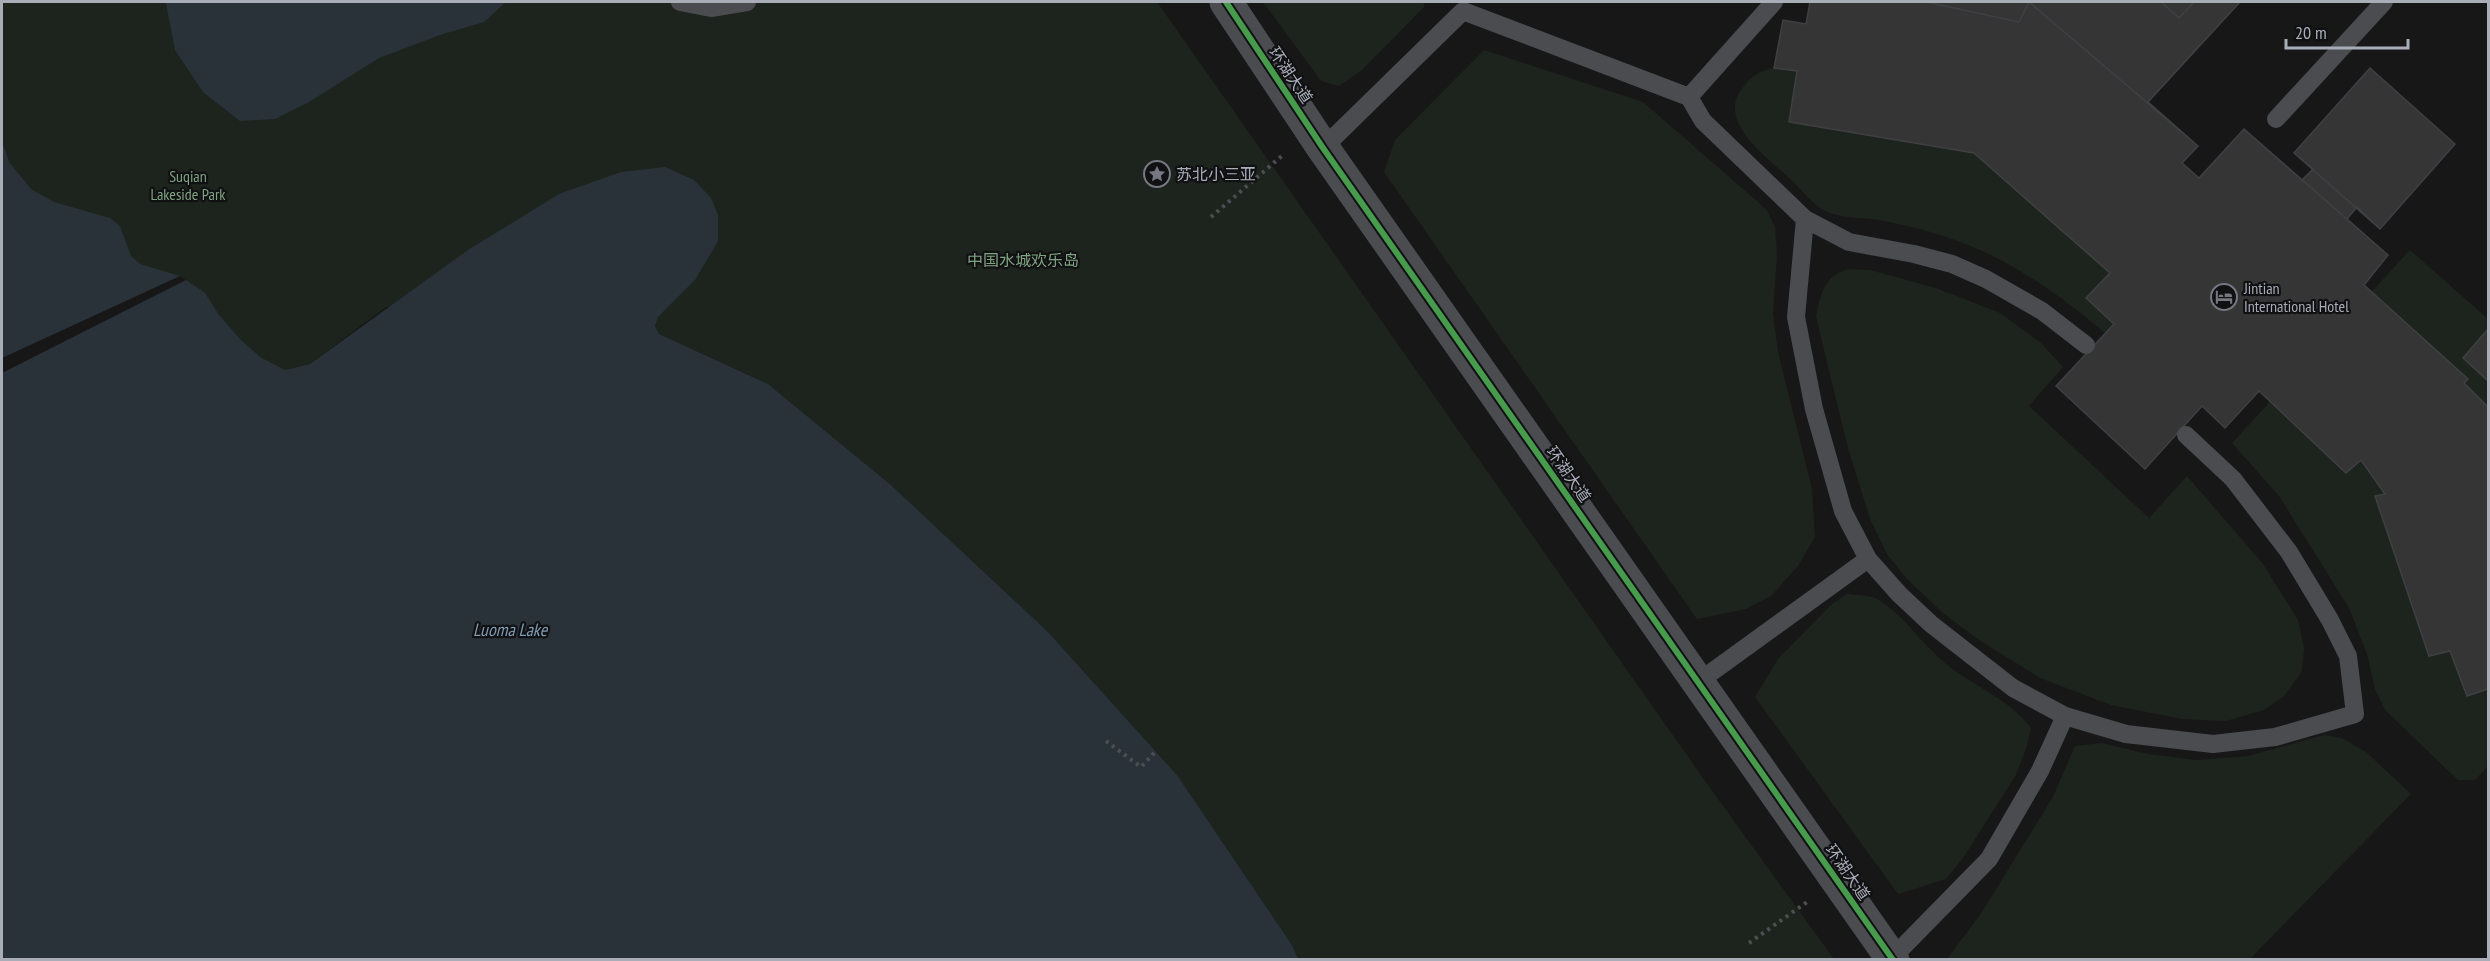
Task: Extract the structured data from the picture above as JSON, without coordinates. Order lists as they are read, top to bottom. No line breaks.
{"streets":{"street":["环湖大道"]},"water":["Luoma Lake"],"parks":["Suqian Lakeside Park","中国水城欢乐岛"],"places":{"place":["苏北小三亚"],"hotel":["Jintian International Hotel"]},"scale_bar":"20 m"}
